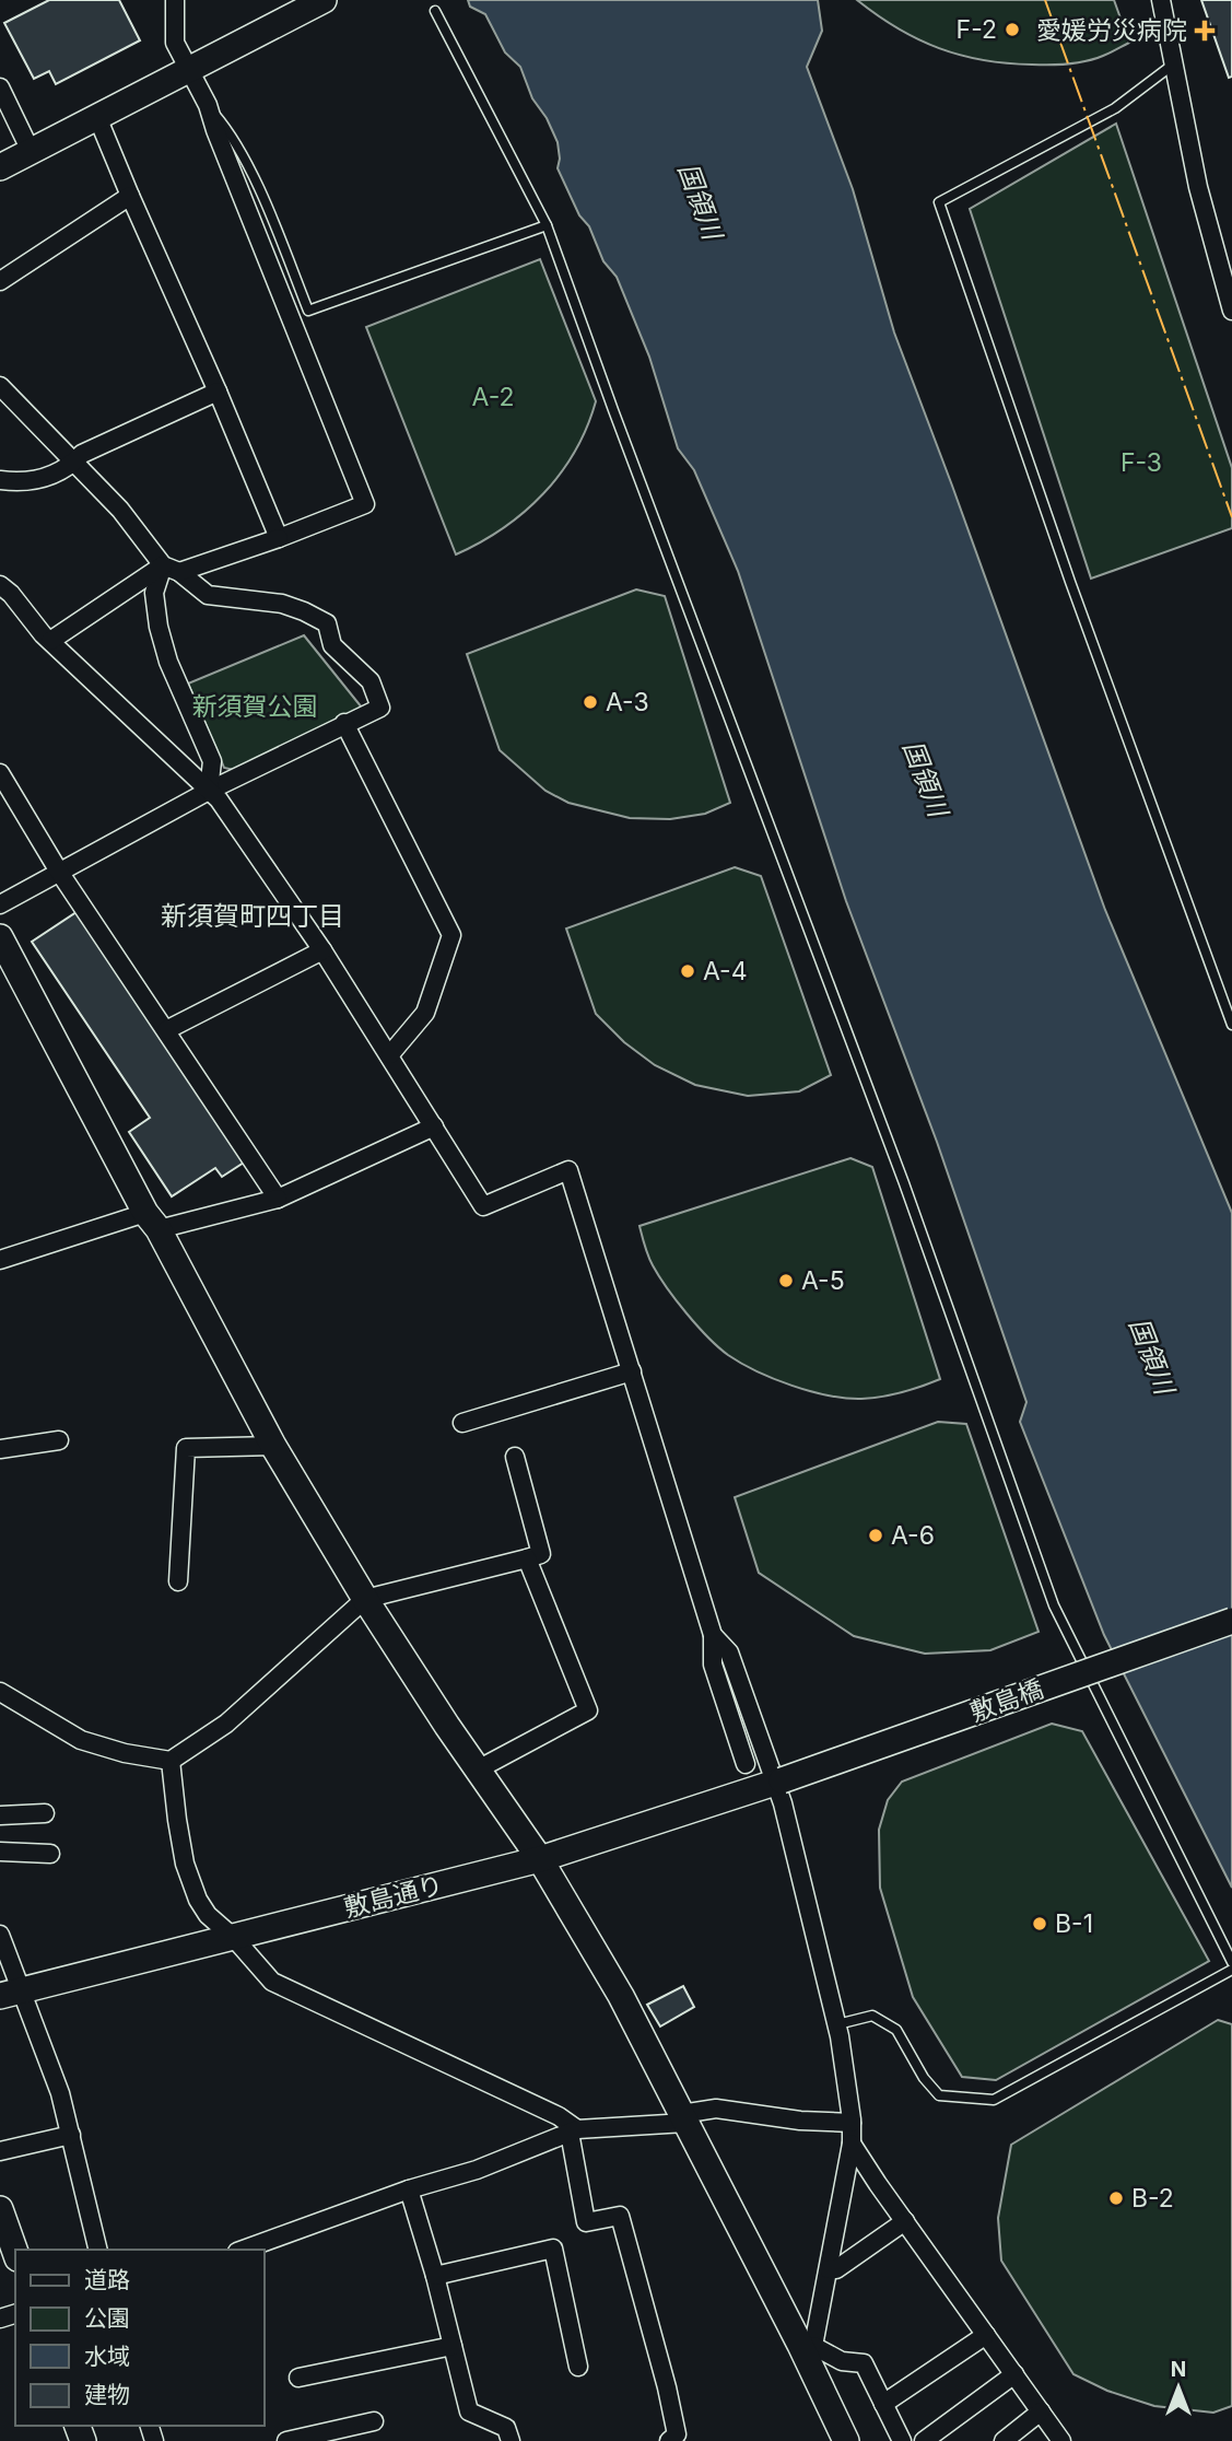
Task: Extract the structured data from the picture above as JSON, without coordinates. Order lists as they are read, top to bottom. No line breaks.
{"streets":{"street":["敷島橋","敷島通り"]},"crossings":[["敷島橋","敷島通り"]],"districts":["新須賀町四丁目"],"water":["国領川"],"parks":["A-2","F-3","新須賀公園"],"places":{"other":["F-2","A-3","A-4","A-5","A-6","B-1","B-2"],"health":["愛媛労災病院"]},"legend":["道路","公園","水域","建物"],"north":"top"}
